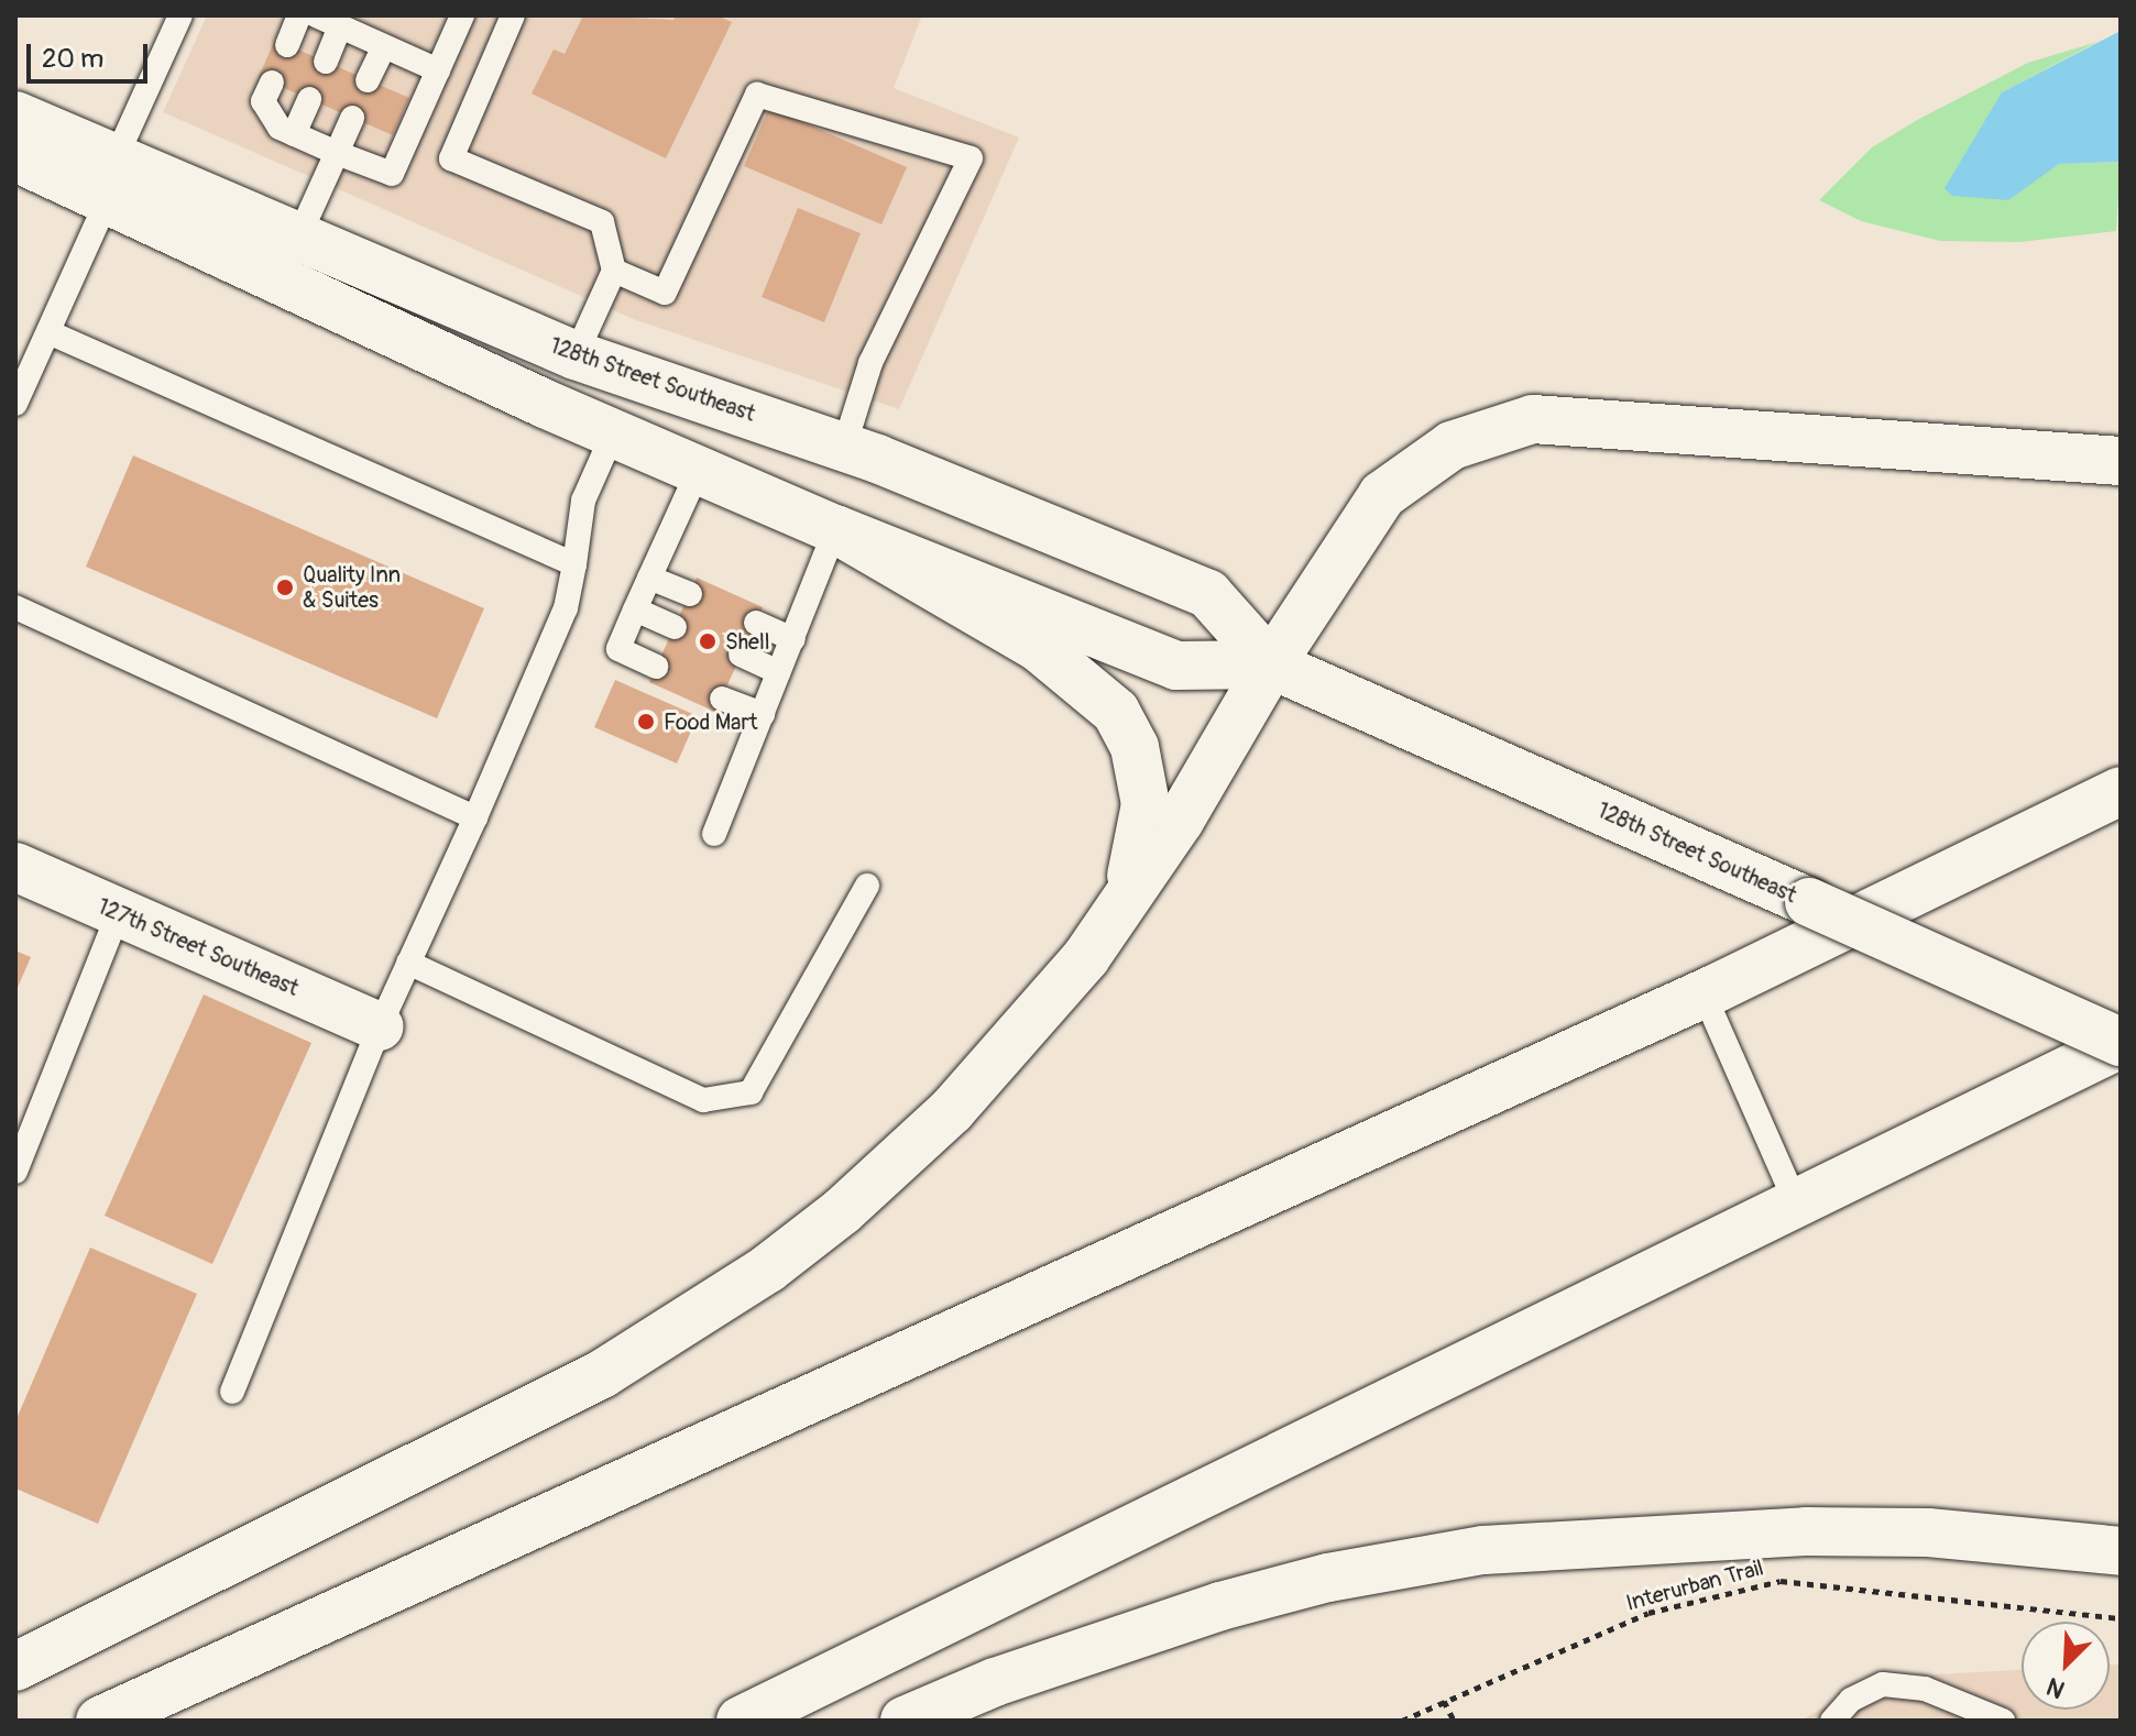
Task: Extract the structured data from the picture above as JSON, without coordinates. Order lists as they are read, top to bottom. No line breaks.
{"streets":{"main road":["128th Street Southeast","127th Street Southeast"],"path":["Interurban Trail"]},"places":["Quality Inn & Suites","Shell","Food Mart"],"scale_bar":"20 m","north":"bottom left"}
